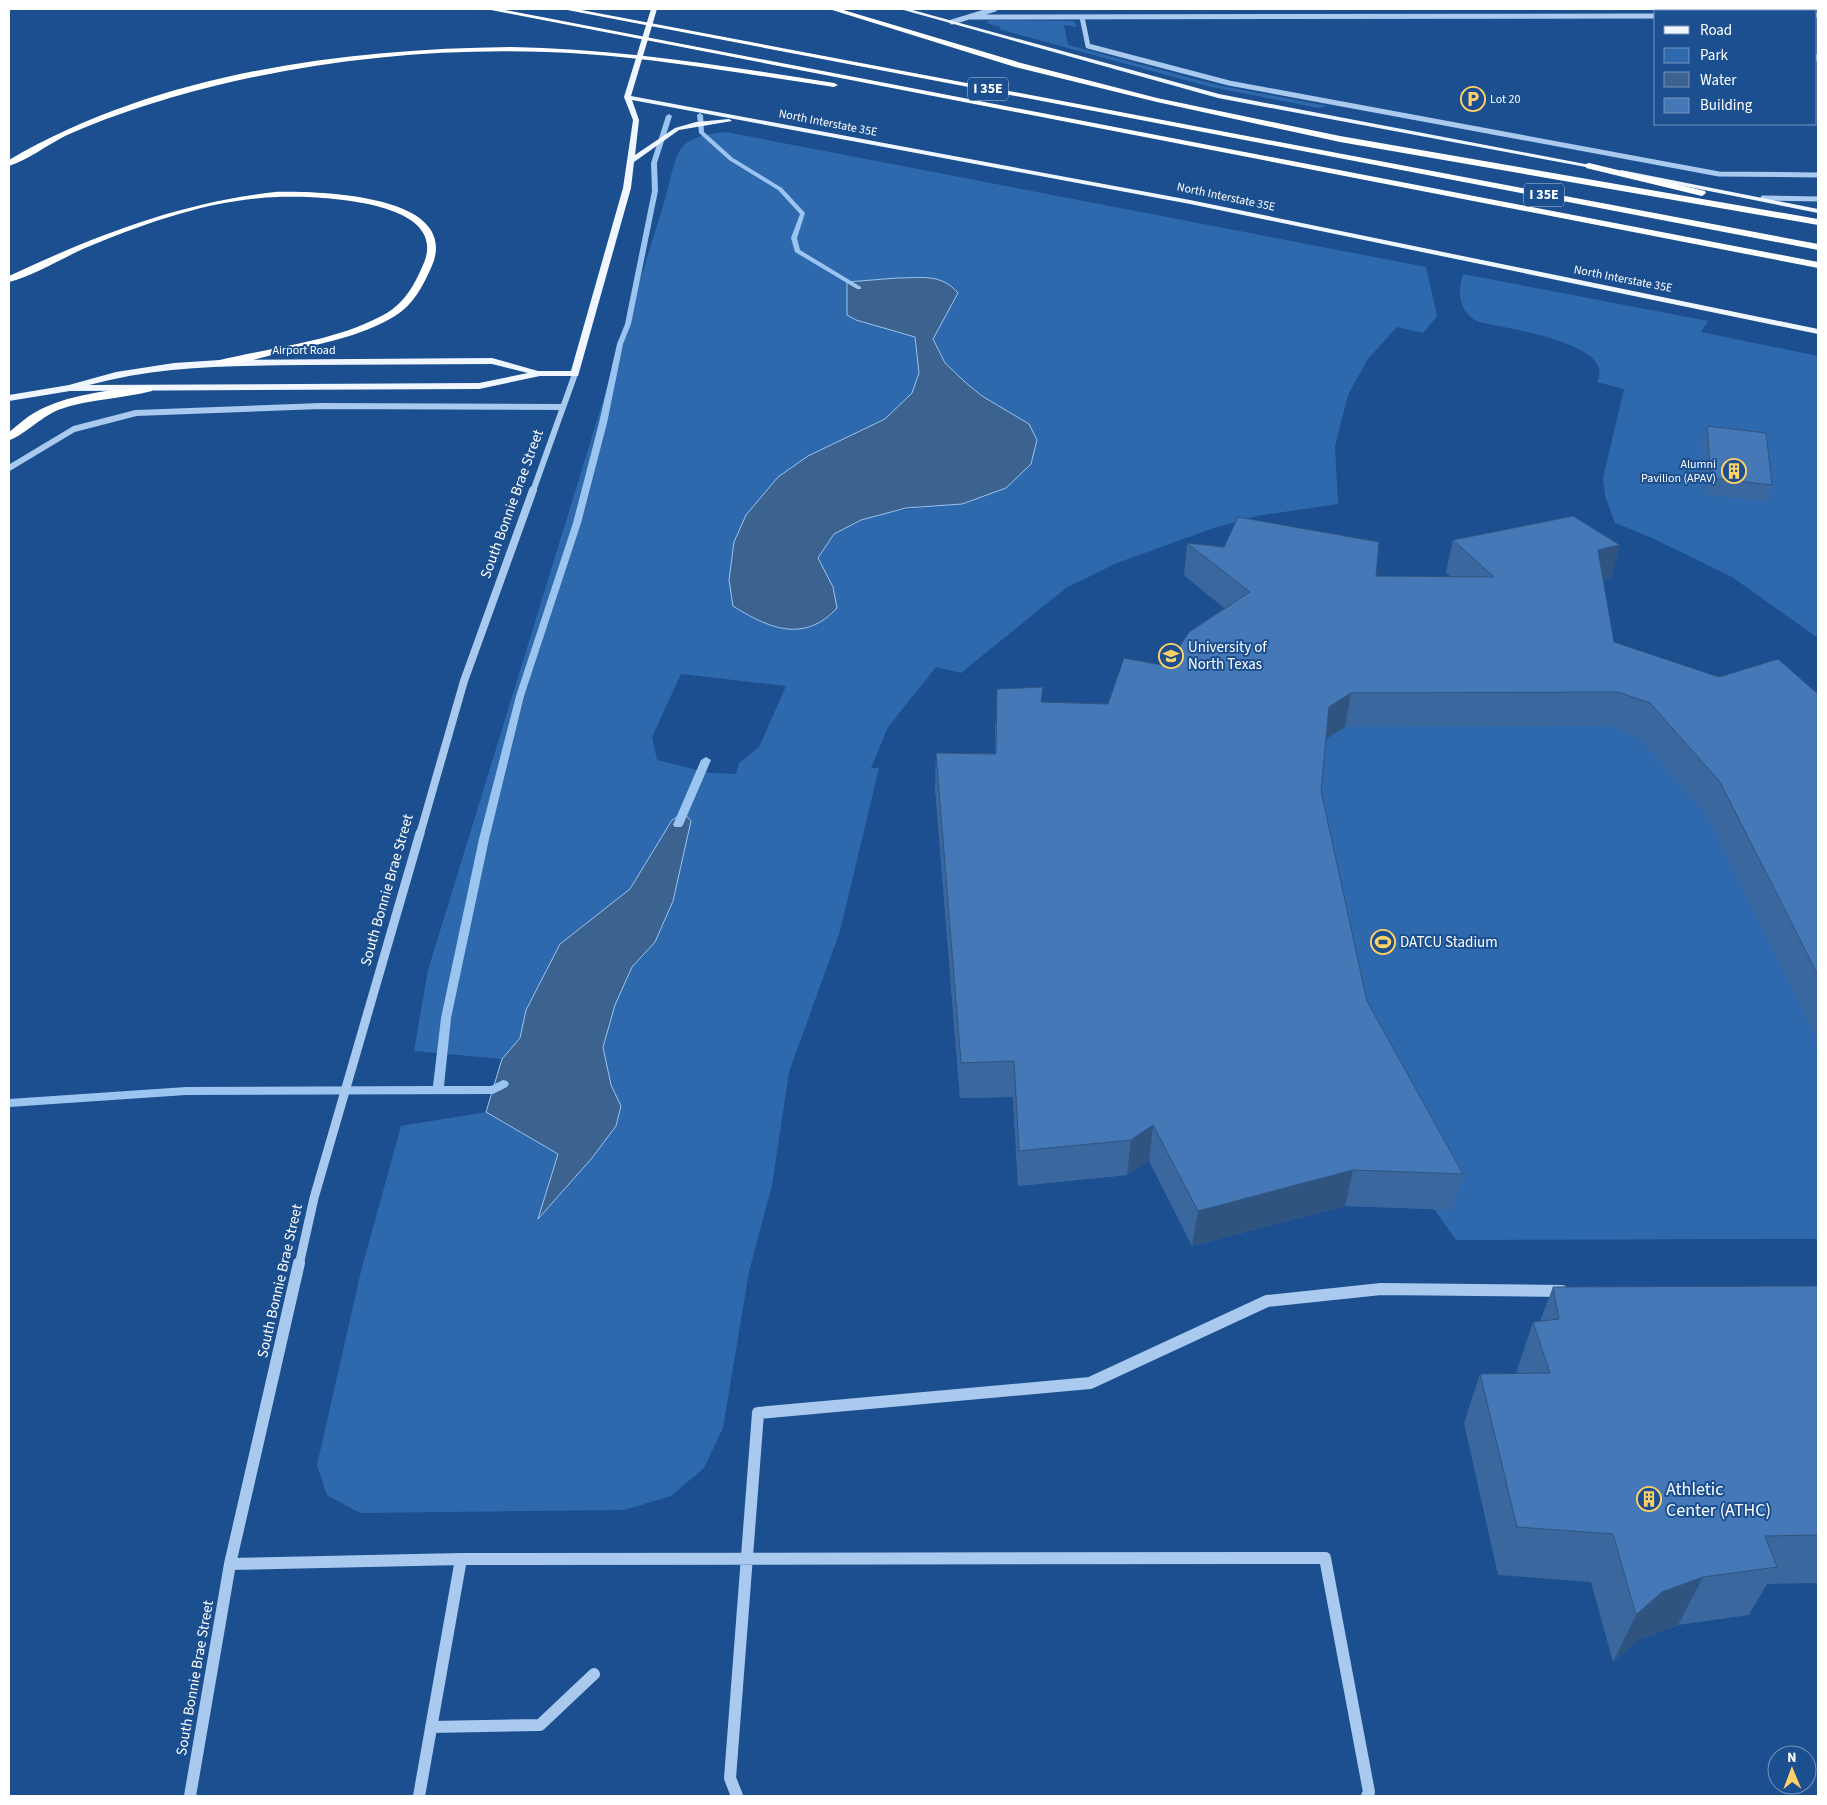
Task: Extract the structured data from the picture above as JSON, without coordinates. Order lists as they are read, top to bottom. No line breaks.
{"streets":{"highway":["I 35E"],"main road":["North Interstate 35E","Airport Road","South Bonnie Brae Street"]},"crossings":[["North Interstate 35E","South Bonnie Brae Street"],["Airport Road","South Bonnie Brae Street"]],"places":{"parking":["Lot 20"],"building":["Alumni Pavilion (APAV)","Athletic Center (ATHC)"],"school or university":["University of North Texas"],"sports":["DATCU Stadium"]},"legend":["Road","Park","Water","Building"],"north":"top"}
